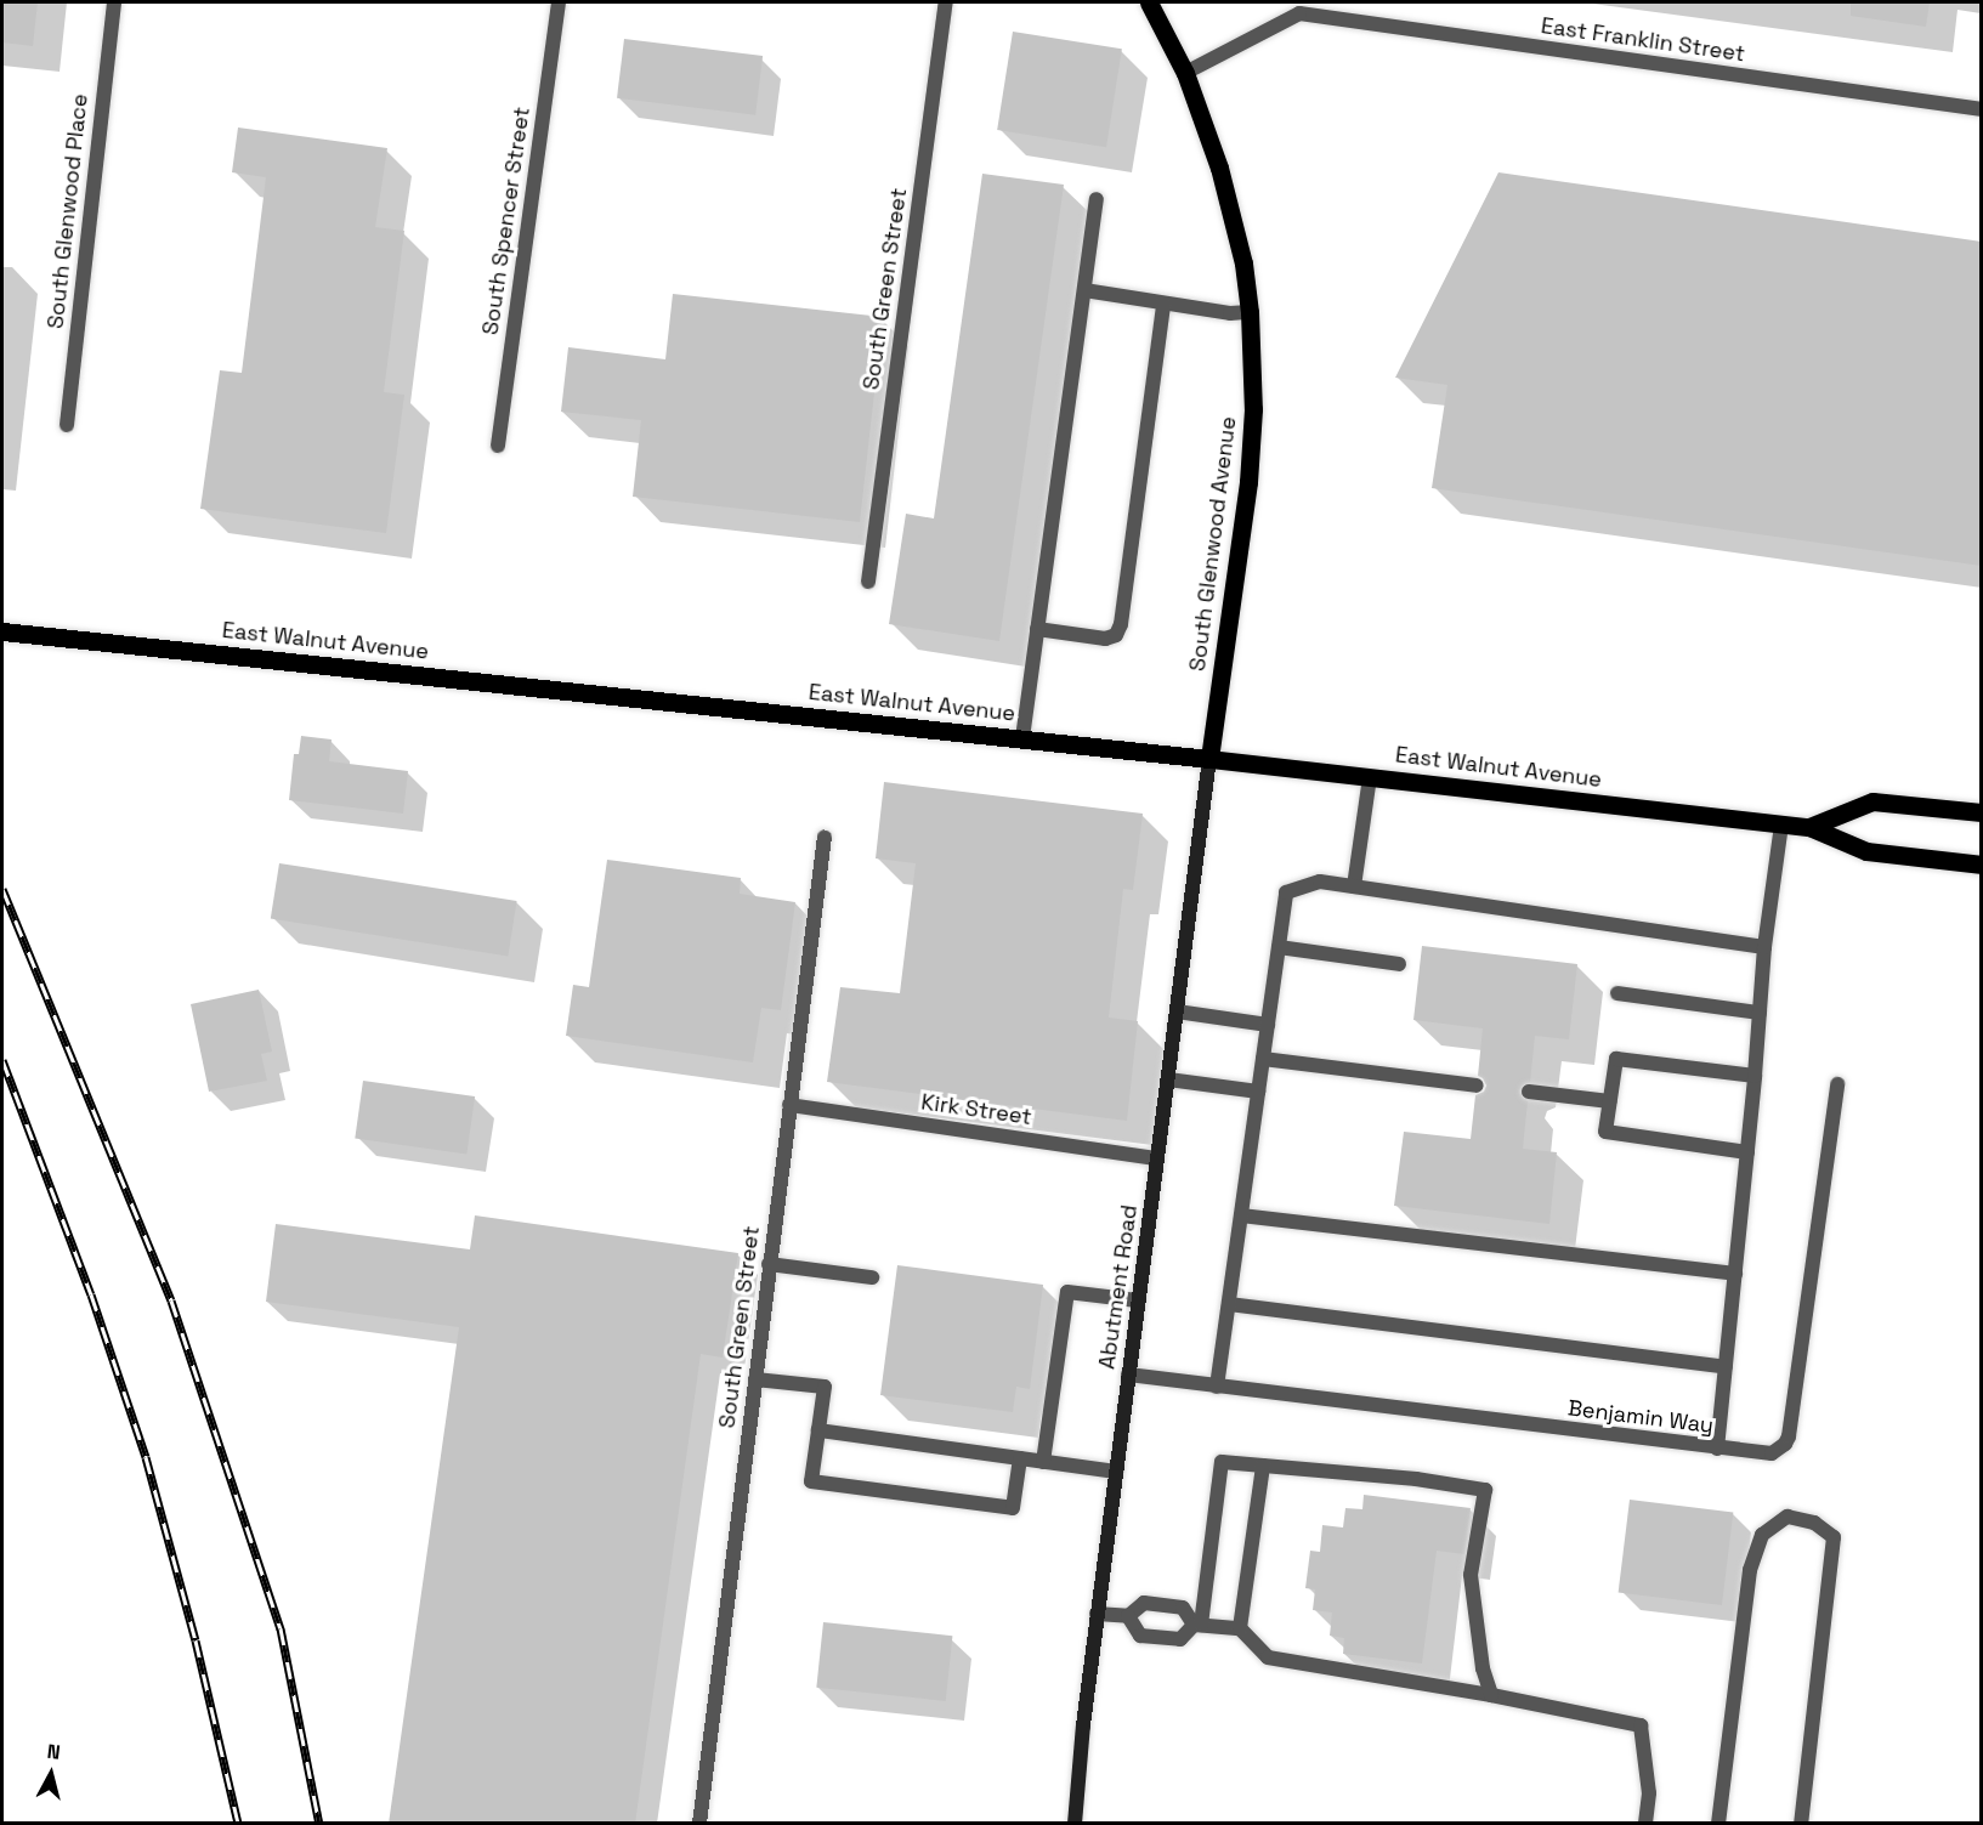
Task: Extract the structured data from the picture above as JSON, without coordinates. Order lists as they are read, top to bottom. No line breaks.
{"streets":{"main road":["South Glenwood Avenue","East Walnut Avenue","Abutment Road"],"street":["East Franklin Street","South Glenwood Place","South Spencer Street","South Green Street","Kirk Street","Benjamin Way"]},"crossings":[["South Green Street","Kirk Street"],["South Glenwood Avenue","East Walnut Avenue"],["South Glenwood Avenue","Abutment Road"],["East Walnut Avenue","Abutment Road"],["Kirk Street","Abutment Road"],["Abutment Road","Benjamin Way"]],"north":"top"}
